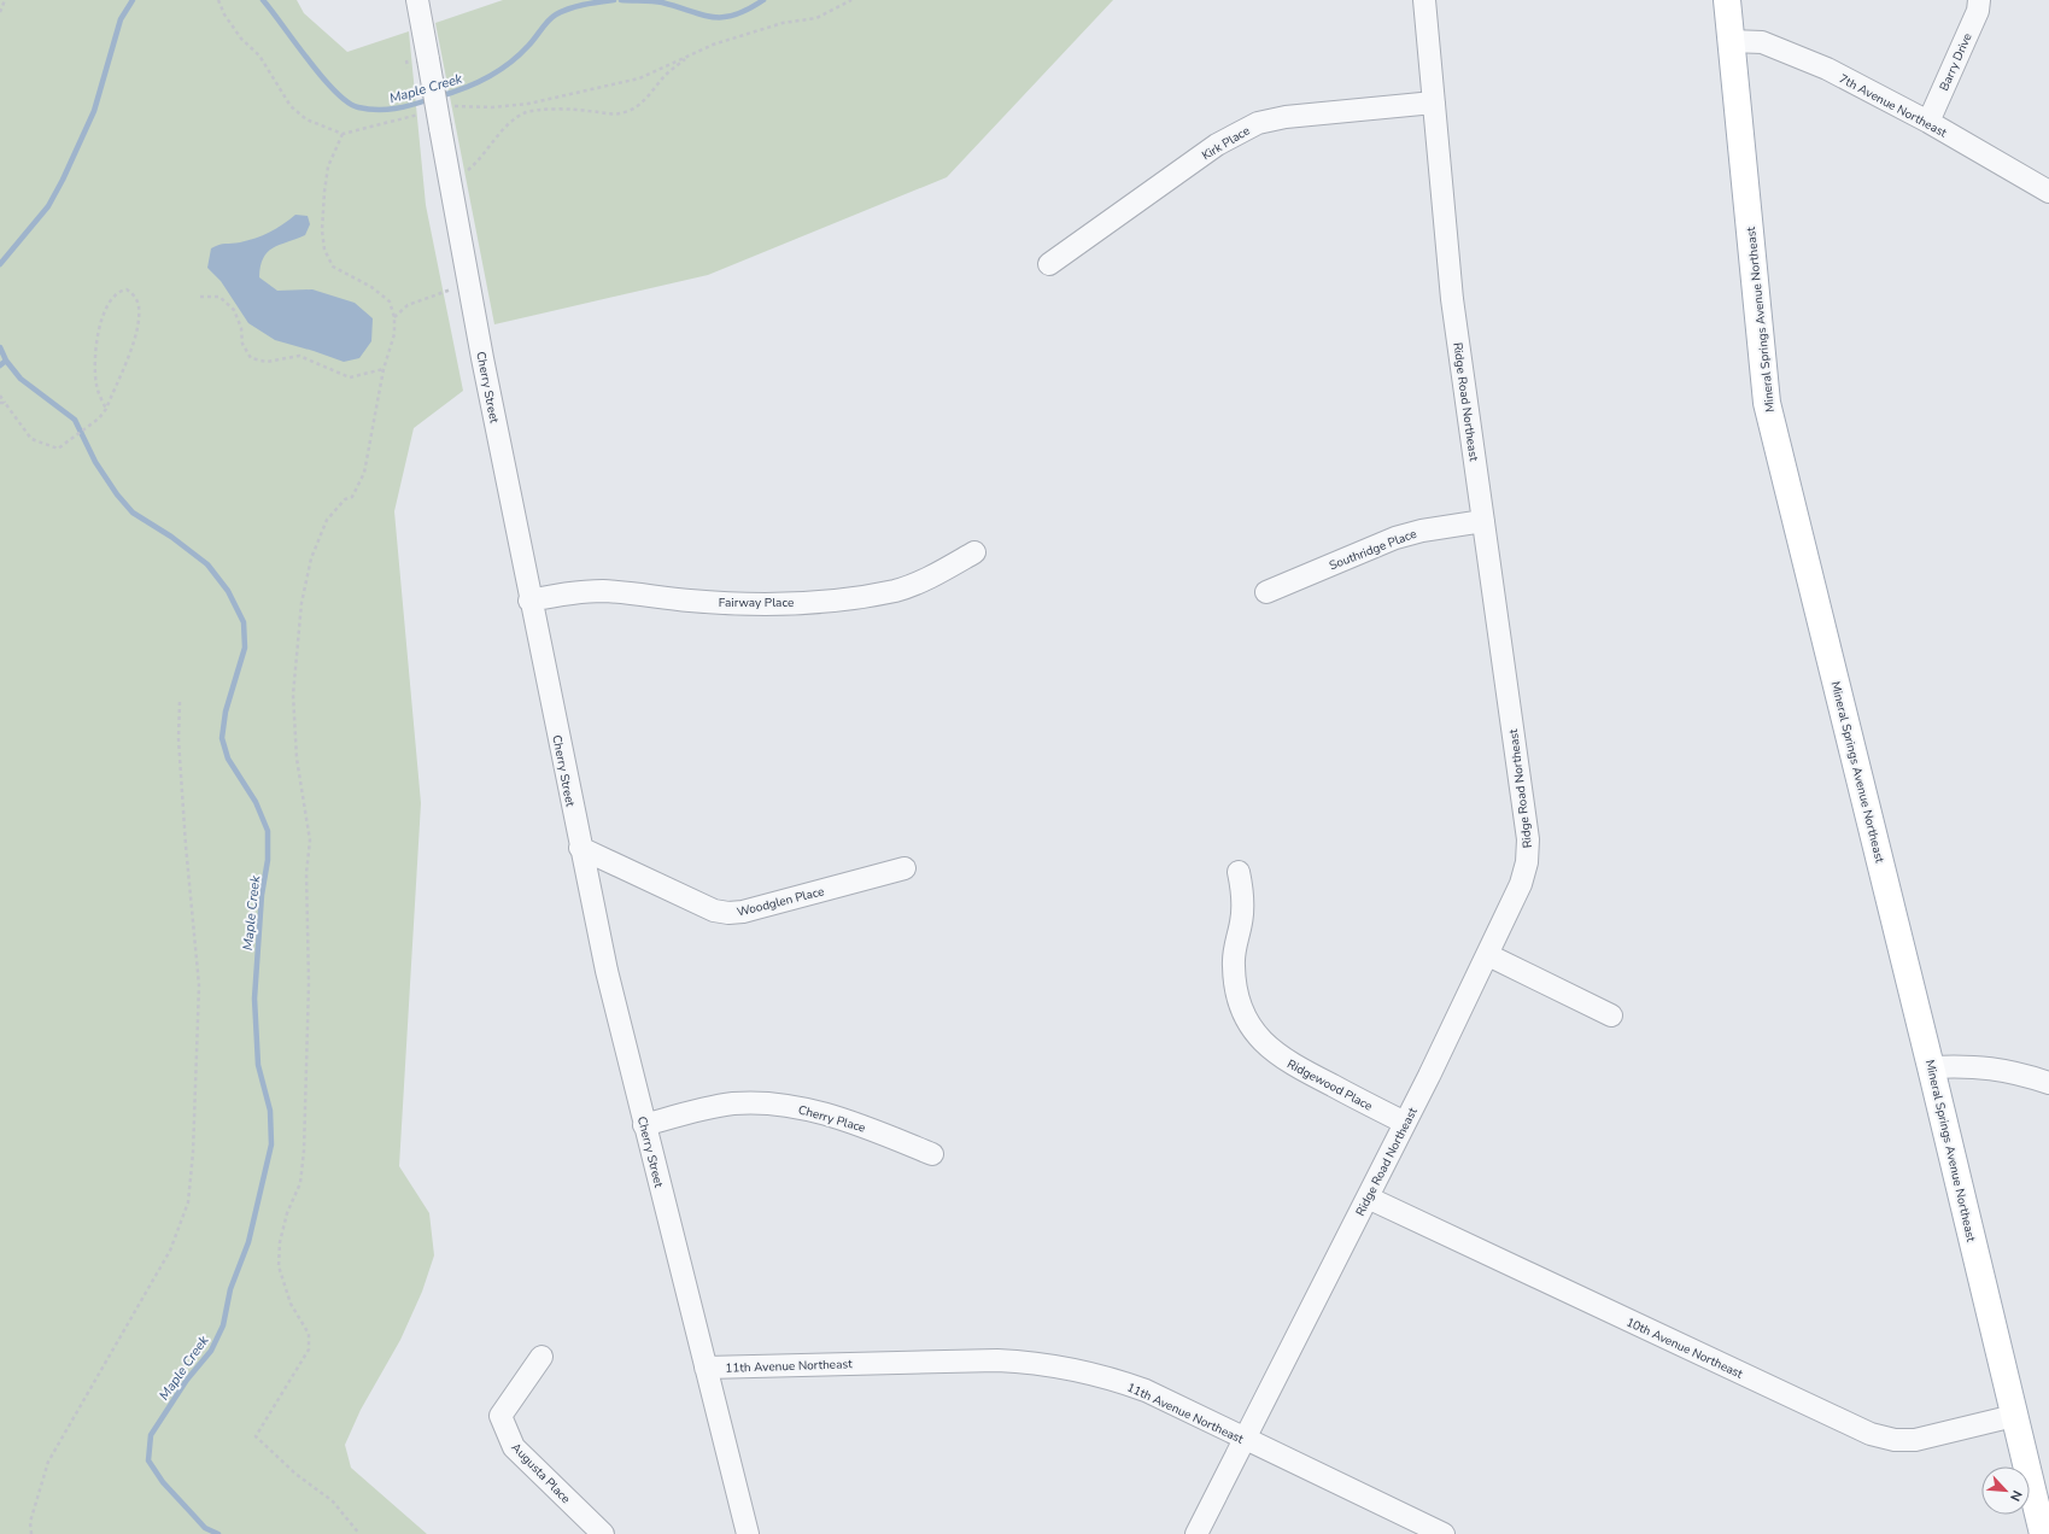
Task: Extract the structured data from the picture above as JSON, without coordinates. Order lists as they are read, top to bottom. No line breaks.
{"streets":{"main road":["Mineral Springs Avenue Northeast"],"street":["Barry Drive","7th Avenue Northeast","Kirk Place","Cherry Street","Ridge Road Northeast","Southridge Place","Fairway Place","Woodglen Place","Ridgewood Place","Cherry Place","10th Avenue Northeast","11th Avenue Northeast","Augusta Place"]},"crossings":[["Barry Drive","7th Avenue Northeast"],["7th Avenue Northeast","Mineral Springs Avenue Northeast"],["Kirk Place","Ridge Road Northeast"],["Mineral Springs Avenue Northeast","10th Avenue Northeast"],["Cherry Street","Fairway Place"],["Cherry Street","Woodglen Place"],["Cherry Street","Cherry Place"],["Cherry Street","11th Avenue Northeast"],["Ridge Road Northeast","Southridge Place"],["Ridge Road Northeast","Ridgewood Place"],["Ridge Road Northeast","10th Avenue Northeast"],["Ridge Road Northeast","11th Avenue Northeast"]],"water":["Maple Creek"],"north":"bottom right"}
